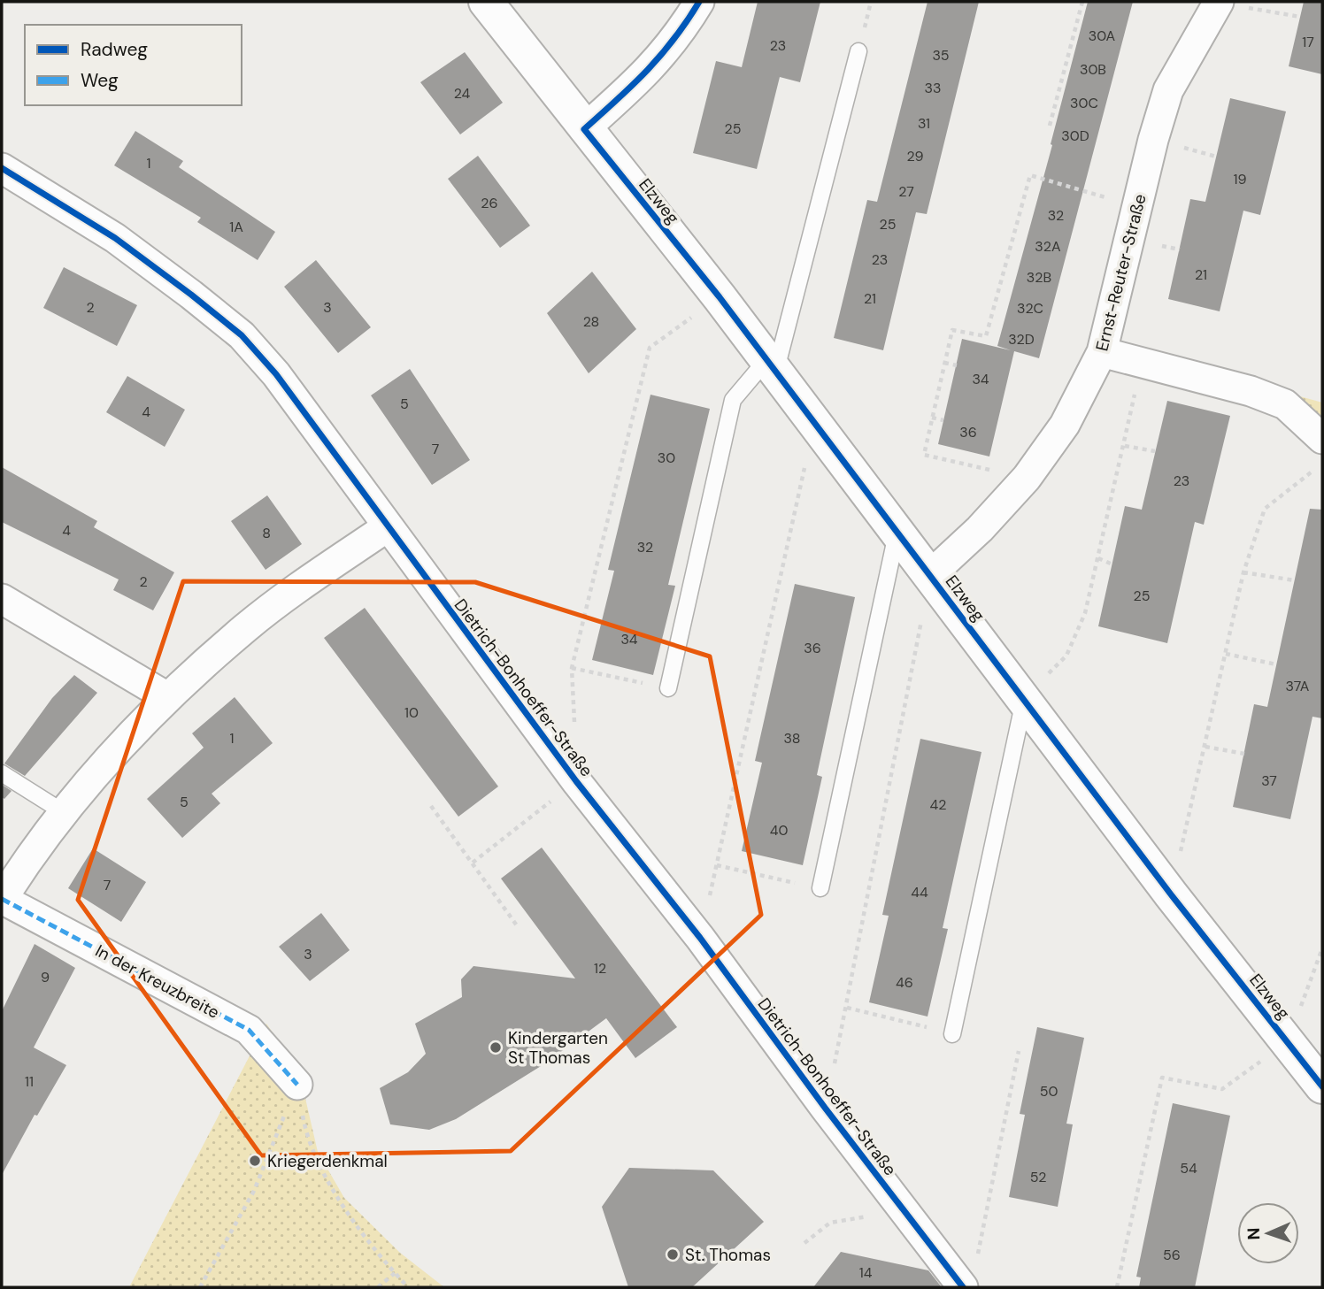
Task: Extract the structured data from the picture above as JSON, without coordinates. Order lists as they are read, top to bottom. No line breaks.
{"streets":{"street":["Elzweg","Ernst-Reuter-Straße","Dietrich-Bonhoeffer-Straße","In der Kreuzbreite"]},"crossings":[["Elzweg","Ernst-Reuter-Straße"],["Dietrich-Bonhoeffer-Straße","In der Kreuzbreite"]],"places":["Kindergarten St Thomas","Kriegerdenkmal","St. Thomas"],"house_numbers":["30A","17","23","35","30B","33","24","30C","31","25","30D","29","1","19","27","26","32","25","1A","32A","23","21","32B","21","2","3","32C","28","32D","34","5","4","36","7","30","23","4","8","32","2","25","34","36","37A","10","1","38","37","5","42","40","7","44","3","12","9","46","11","50","54","52","56","14"],"legend":["Radweg","Weg"],"north":"left"}
